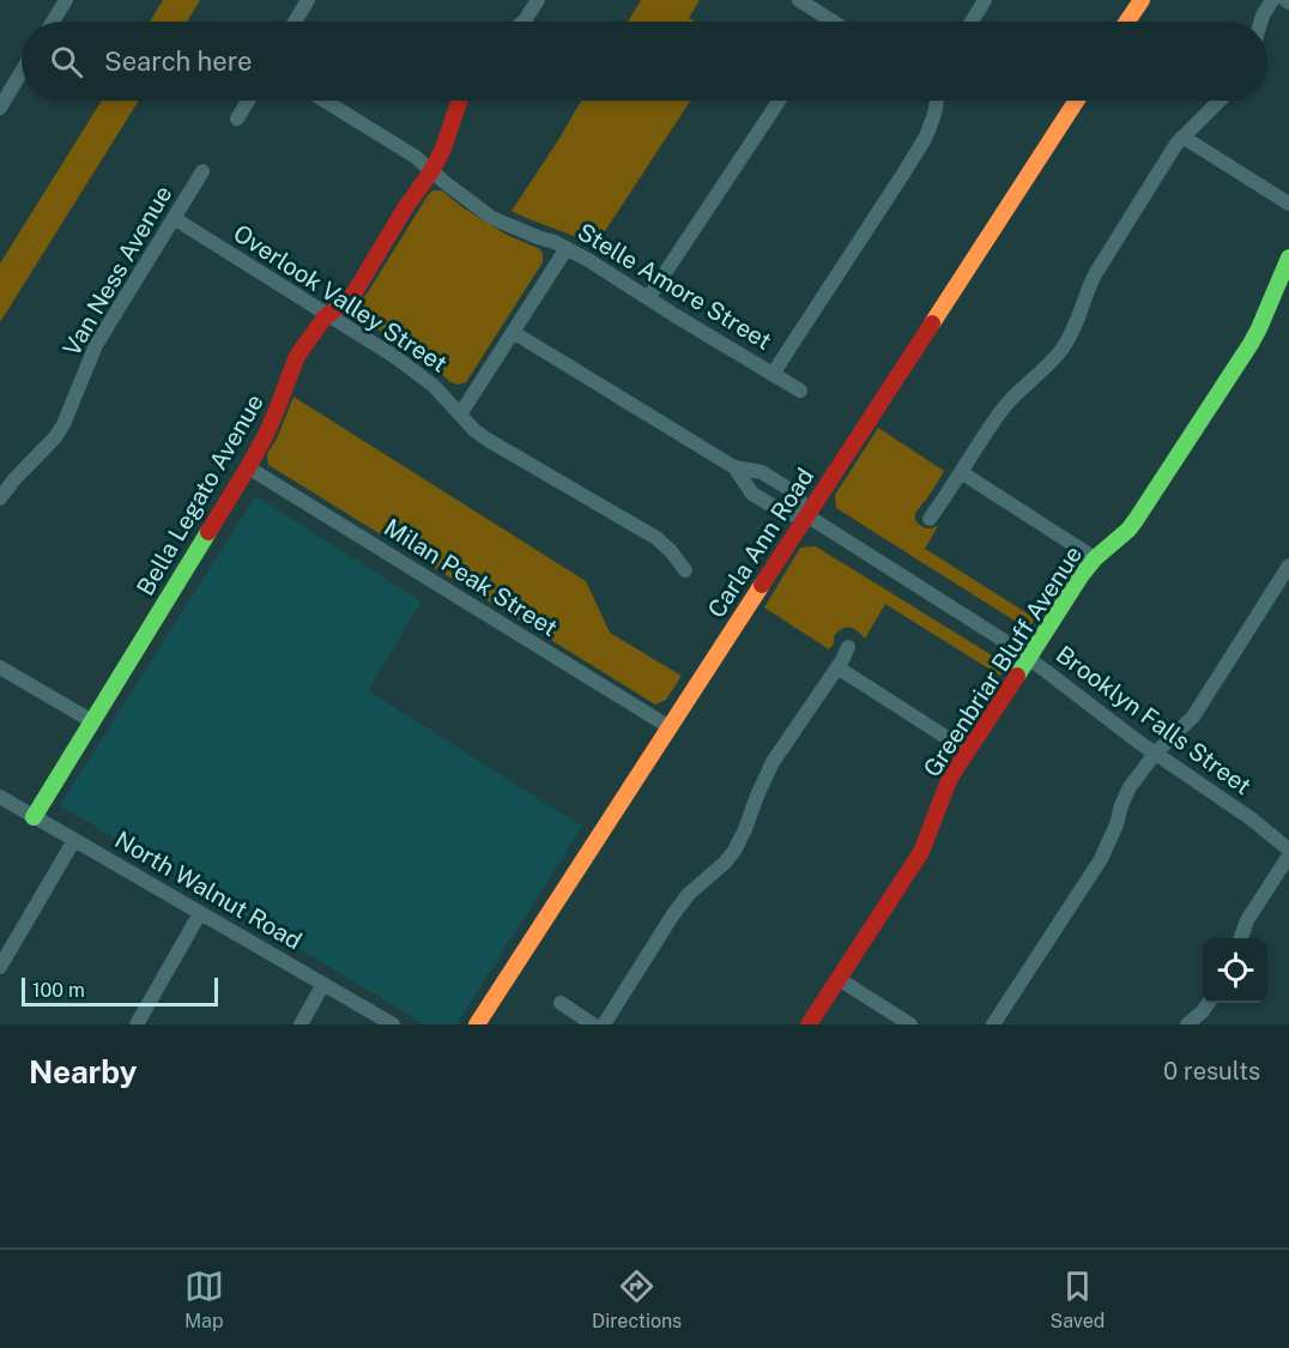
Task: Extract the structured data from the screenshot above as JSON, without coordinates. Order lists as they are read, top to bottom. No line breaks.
{"streets":{"street":["Van Ness Avenue","Stelle Amore Street","Overlook Valley Street","Bella Legato Avenue","Carla Ann Road","Milan Peak Street","Greenbriar Bluff Avenue","Brooklyn Falls Street","North Walnut Road"]},"crossings":[["Van Ness Avenue","Overlook Valley Street"],["Stelle Amore Street","Bella Legato Avenue"],["Overlook Valley Street","Bella Legato Avenue"],["Bella Legato Avenue","Milan Peak Street"],["Bella Legato Avenue","North Walnut Road"],["Carla Ann Road","Milan Peak Street"],["Carla Ann Road","Brooklyn Falls Street"],["Greenbriar Bluff Avenue","Brooklyn Falls Street"]],"scale_bar":"100 m","page":{"search":"Search here","scale":"100 m","heading":["Nearby","0 results"],"nav":["Map","Directions","Saved"]}}
